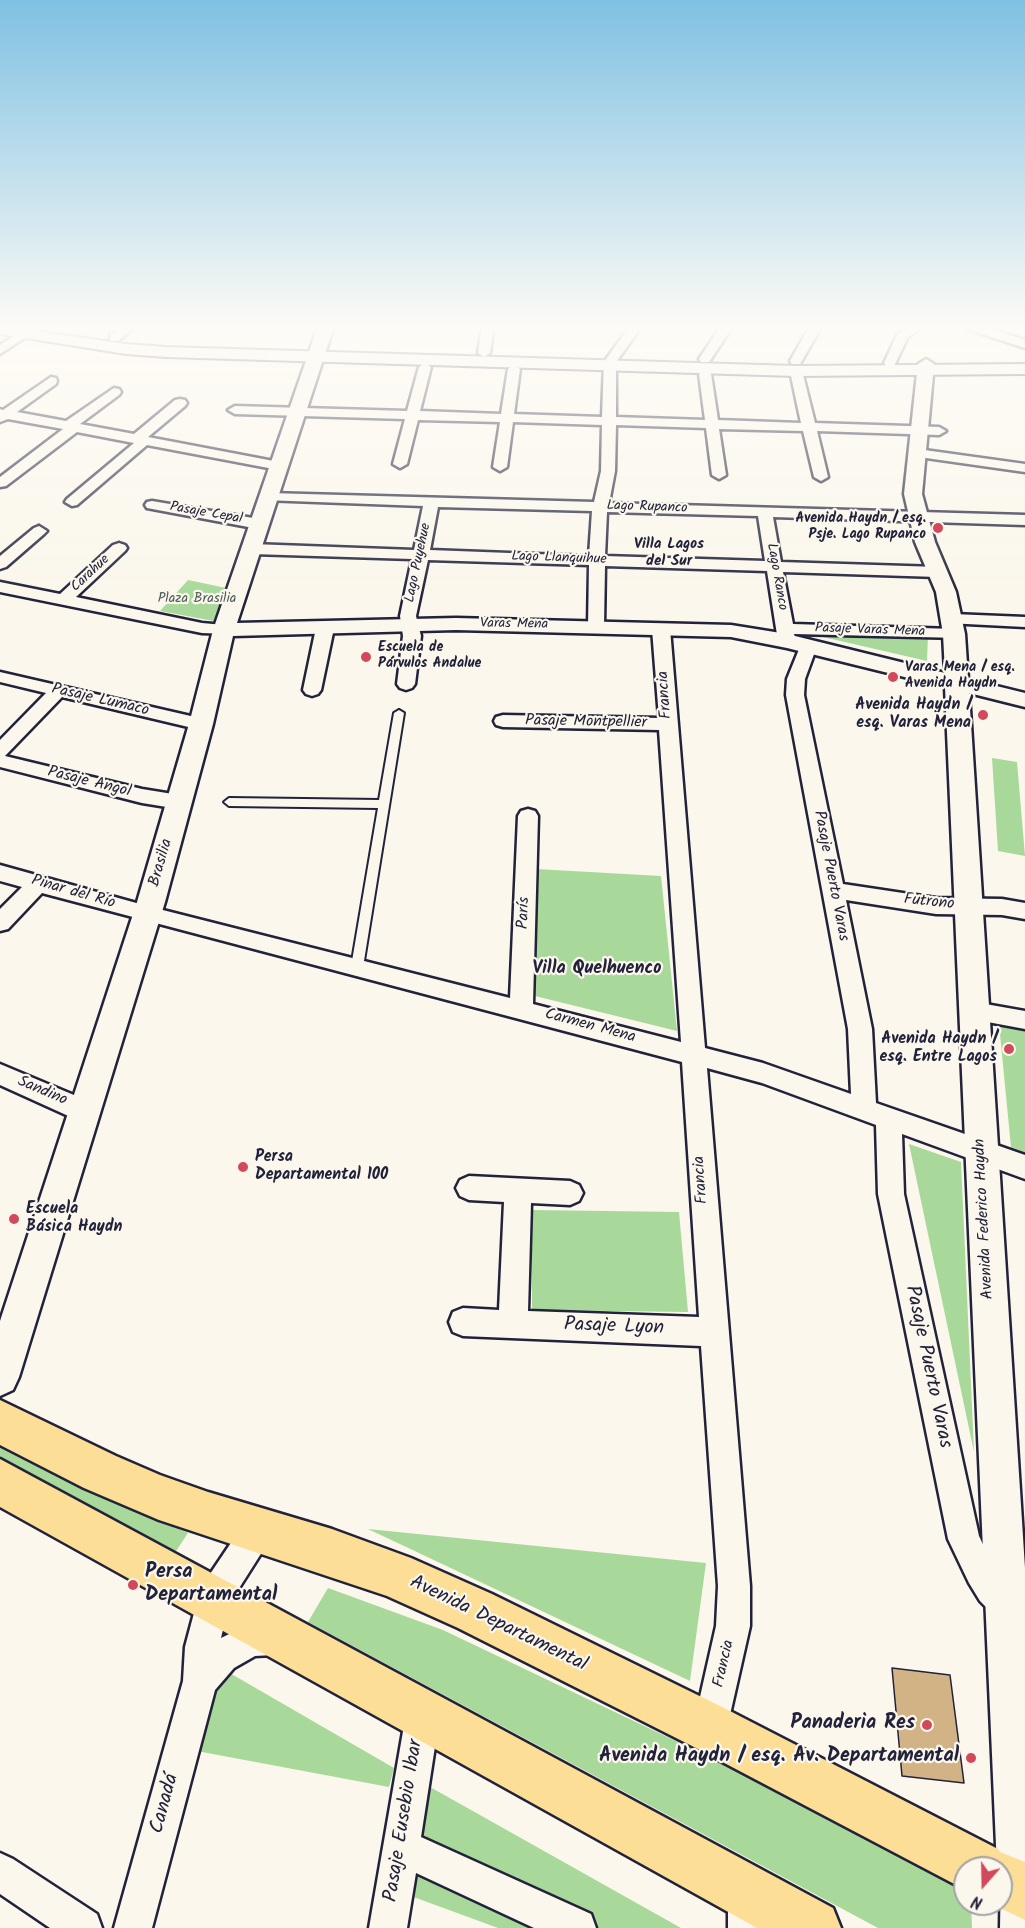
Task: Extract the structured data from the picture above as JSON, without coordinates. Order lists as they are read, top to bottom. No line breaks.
{"streets":{"main road":["Avenida Departamental"],"street":["Lago Rupanco","Pasaje Cepal","Lago Llanquihue","Lago Puyehue","Carahue","Lago Ranco","Varas Mena","Pasaje Varas Mena","Francia","Pasaje Lumaco","Pasaje Montpellier","Pasaje Angol","Brasilia","Pasaje Puerto Varas","Pinar del Río","Futrono","París","Carmen Mena","Sandino","Avenida Federico Haydn","Pasaje Lyon","Canadá","Pasaje Eusebio Ibar"]},"crossings":[["Lago Rupanco","Lago Puyehue"],["Lago Rupanco","Lago Ranco"],["Lago Rupanco","Brasilia"],["Lago Rupanco","Avenida Federico Haydn"],["Pasaje Cepal","Brasilia"],["Lago Llanquihue","Lago Puyehue"],["Lago Llanquihue","Lago Ranco"],["Lago Llanquihue","Brasilia"],["Lago Llanquihue","Avenida Federico Haydn"],["Lago Puyehue","Varas Mena"],["Carahue","Varas Mena"],["Lago Ranco","Varas Mena"],["Lago Ranco","Pasaje Varas Mena"],["Lago Ranco","Pasaje Puerto Varas"],["Varas Mena","Pasaje Varas Mena"],["Varas Mena","Francia"],["Varas Mena","Brasilia"],["Varas Mena","Pasaje Puerto Varas"],["Varas Mena","Avenida Federico Haydn"],["Pasaje Varas Mena","Pasaje Puerto Varas"],["Pasaje Varas Mena","Avenida Federico Haydn"],["Francia","Pasaje Montpellier"],["Francia","Carmen Mena"],["Francia","Pasaje Lyon"],["Francia","Avenida Departamental"],["Pasaje Lumaco","Brasilia"],["Pasaje Angol","Brasilia"],["Brasilia","Pinar del Río"],["Brasilia","Carmen Mena"],["Brasilia","Sandino"],["Pasaje Puerto Varas","Futrono"],["Pasaje Puerto Varas","Carmen Mena"],["Pasaje Puerto Varas","Avenida Federico Haydn"],["Pinar del Río","Carmen Mena"],["Futrono","Avenida Federico Haydn"],["París","Carmen Mena"],["Carmen Mena","Avenida Federico Haydn"],["Avenida Departamental","Canadá"]],"districts":["Villa Lagos del Sur","Villa Quelhuenco"],"parks":["Plaza Brasilia"],"places":["Avenida Haydn / esq. Psje. Lago Rupanco","Escuela de Párvulos Andalue","Varas Mena / esq. Avenida Haydn","Avenida Haydn / esq. Varas Mena","Avenida Haydn / esq. Entre Lagos","Persa Departamental 100","Escuela Básica Haydn","Persa Departamental","Panaderia Res","Avenida Haydn / esq. Av. Departamental"],"north":"bottom"}
